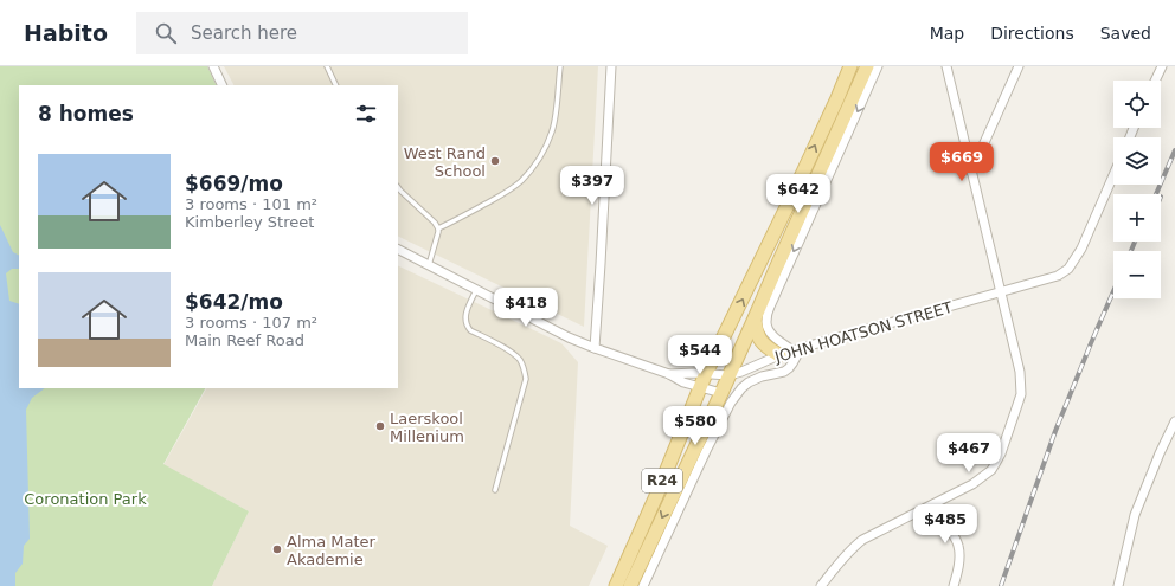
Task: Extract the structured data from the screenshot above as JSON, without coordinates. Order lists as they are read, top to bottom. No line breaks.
{"streets":{"main road":["R24"],"street":["JOHN HOATSON STREET"]},"crossings":[["JOHN HOATSON STREET","R24"]],"parks":["Coronation Park"],"places":["West Rand School","Laerskool Millenium","Alma Mater Akademie"],"page":{"header":"Habito","search":"Search here","nav":["Map","Directions","Saved"],"map_buttons":["+","−"],"heading":"8 homes","price":["$669","$397","$642","$418","$544","$580","$467","$485"],"list":[{"name":"$669/mo","note":"3 rooms · 101 m² · Kimberley Street"},{"name":"$642/mo","note":"3 rooms · 107 m² · Main Reef Road"}]}}
